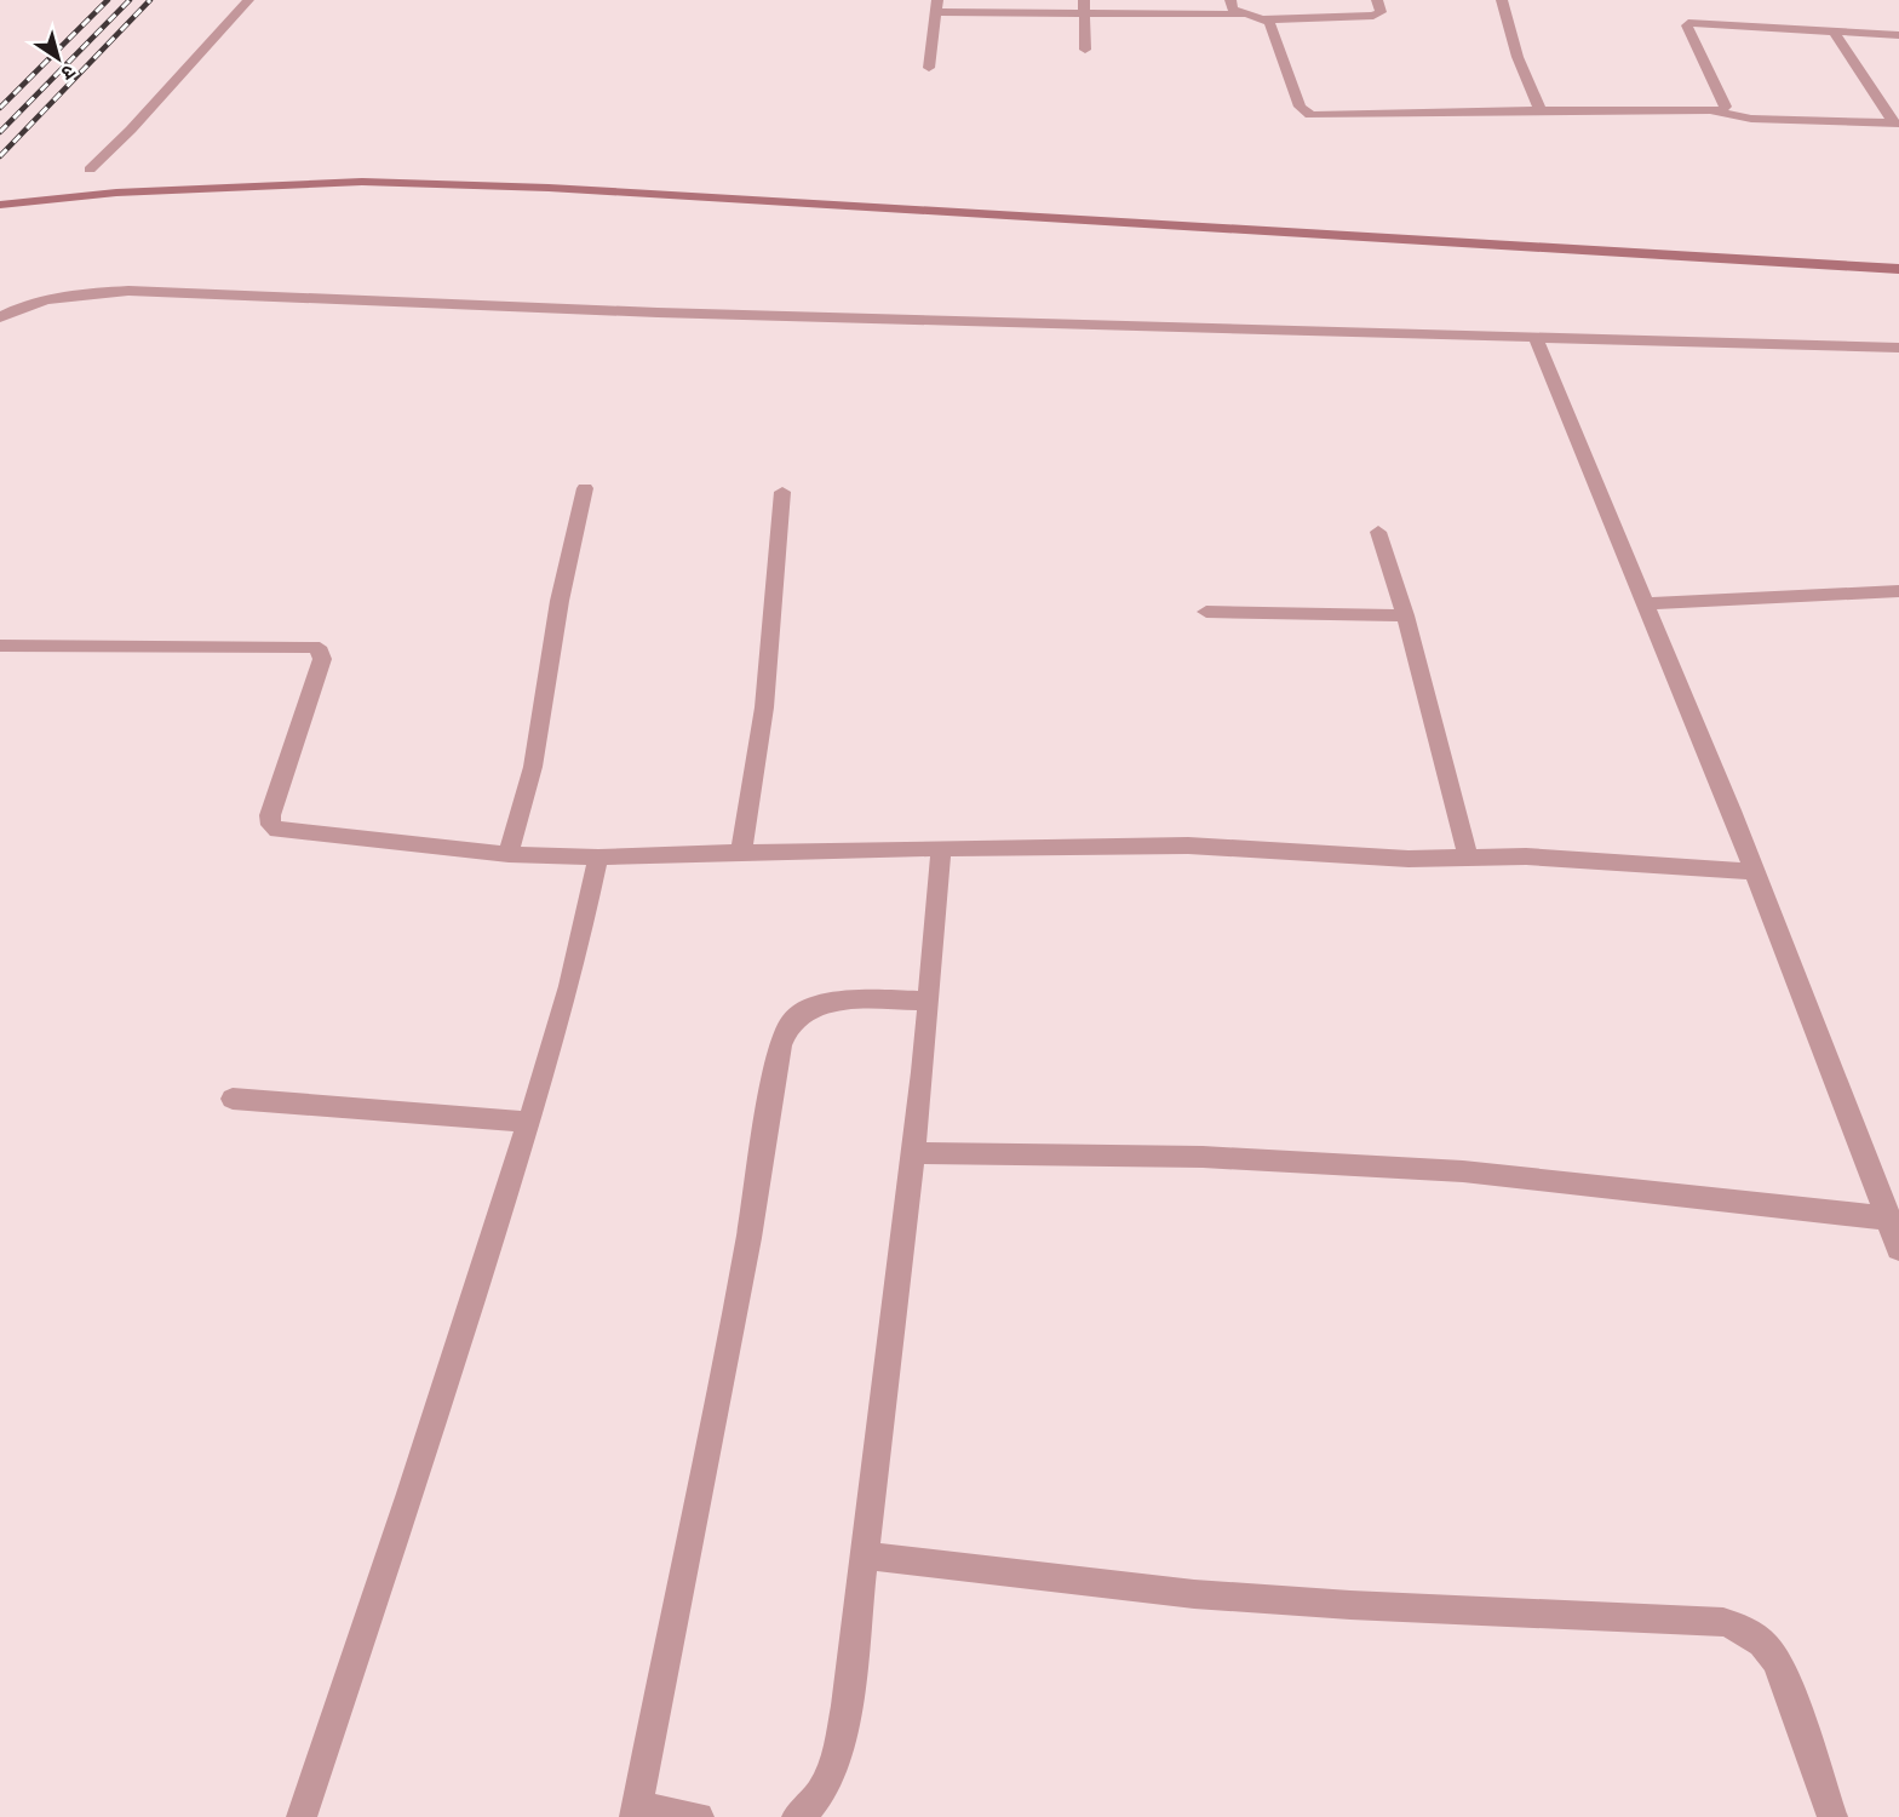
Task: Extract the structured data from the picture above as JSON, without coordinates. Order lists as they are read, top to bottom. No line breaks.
{"north":"bottom right"}
